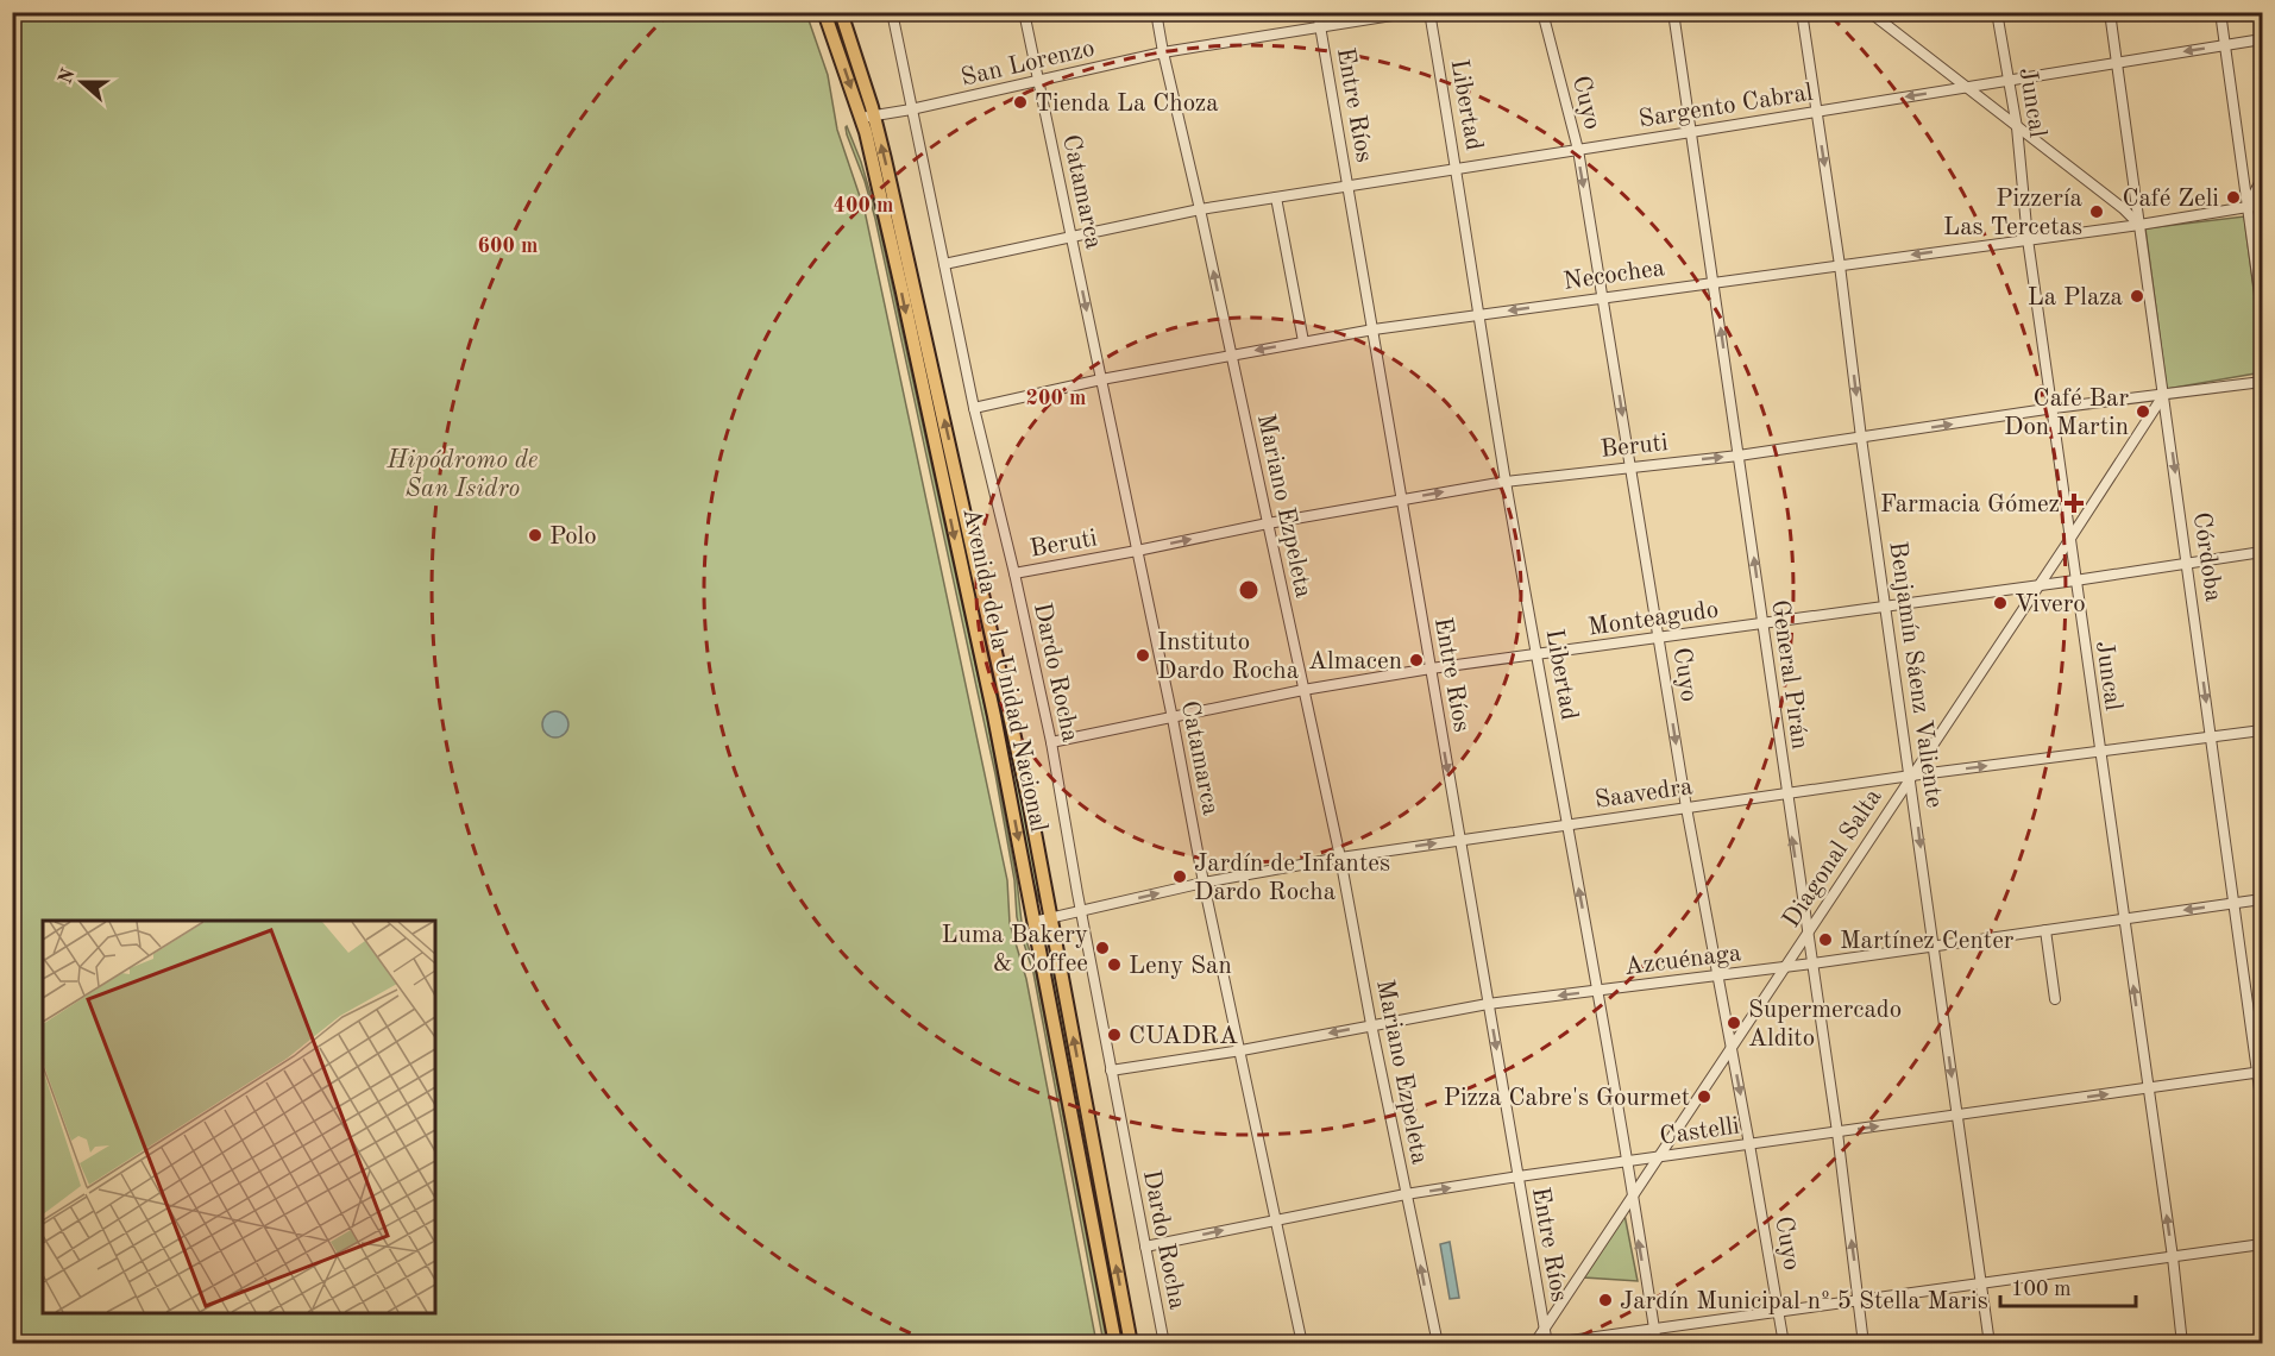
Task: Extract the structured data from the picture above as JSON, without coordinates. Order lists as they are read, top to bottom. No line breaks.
{"streets":{"main road":["Avenida de la Unidad Nacional"],"street":["San Lorenzo","Cuyo","Juncal","Entre Ríos","Libertad","Sargento Cabral","Catamarca","Necochea","Beruti","Mariano Ezpeleta","Córdoba","Monteagudo","Dardo Rocha","General Pirán","Benjamín Sáenz Valiente","Saavedra","Diagonal Salta","Azcuénaga","Castelli"]},"crossings":[["San Lorenzo","Entre Ríos"],["San Lorenzo","Catamarca"],["San Lorenzo","Mariano Ezpeleta"],["San Lorenzo","Avenida de la Unidad Nacional"],["San Lorenzo","Dardo Rocha"],["Cuyo","Sargento Cabral"],["Cuyo","Necochea"],["Cuyo","Beruti"],["Cuyo","Monteagudo"],["Cuyo","Saavedra"],["Cuyo","Diagonal Salta"],["Cuyo","Azcuénaga"],["Cuyo","Castelli"],["Juncal","Sargento Cabral"],["Juncal","Necochea"],["Juncal","Beruti"],["Juncal","Monteagudo"],["Juncal","Saavedra"],["Juncal","Diagonal Salta"],["Juncal","Azcuénaga"],["Juncal","Castelli"],["Entre Ríos","Sargento Cabral"],["Entre Ríos","Necochea"],["Entre Ríos","Beruti"],["Entre Ríos","Monteagudo"],["Entre Ríos","Saavedra"],["Entre Ríos","Diagonal Salta"],["Entre Ríos","Azcuénaga"],["Entre Ríos","Castelli"],["Libertad","Sargento Cabral"],["Libertad","Necochea"],["Libertad","Beruti"],["Libertad","Monteagudo"],["Libertad","Saavedra"],["Libertad","Diagonal Salta"],["Libertad","Azcuénaga"],["Libertad","Castelli"],["Sargento Cabral","Catamarca"],["Sargento Cabral","Mariano Ezpeleta"],["Sargento Cabral","Córdoba"],["Sargento Cabral","Dardo Rocha"],["Sargento Cabral","General Pirán"],["Sargento Cabral","Benjamín Sáenz Valiente"],["Catamarca","Necochea"],["Catamarca","Beruti"],["Catamarca","Monteagudo"],["Catamarca","Saavedra"],["Catamarca","Azcuénaga"],["Catamarca","Castelli"],["Necochea","Mariano Ezpeleta"],["Necochea","Córdoba"],["Necochea","Dardo Rocha"],["Necochea","General Pirán"],["Necochea","Benjamín Sáenz Valiente"],["Beruti","Mariano Ezpeleta"],["Beruti","Córdoba"],["Beruti","Dardo Rocha"],["Beruti","General Pirán"],["Beruti","Benjamín Sáenz Valiente"],["Beruti","Diagonal Salta"],["Mariano Ezpeleta","Monteagudo"],["Mariano Ezpeleta","Saavedra"],["Mariano Ezpeleta","Azcuénaga"],["Mariano Ezpeleta","Castelli"],["Córdoba","Monteagudo"],["Córdoba","Saavedra"],["Córdoba","Diagonal Salta"],["Córdoba","Azcuénaga"],["Córdoba","Castelli"],["Monteagudo","Dardo Rocha"],["Monteagudo","General Pirán"],["Monteagudo","Benjamín Sáenz Valiente"],["Monteagudo","Diagonal Salta"],["Avenida de la Unidad Nacional","Saavedra"],["Dardo Rocha","Saavedra"],["Dardo Rocha","Azcuénaga"],["Dardo Rocha","Castelli"],["General Pirán","Saavedra"],["General Pirán","Diagonal Salta"],["General Pirán","Azcuénaga"],["General Pirán","Castelli"],["Benjamín Sáenz Valiente","Saavedra"],["Benjamín Sáenz Valiente","Diagonal Salta"],["Benjamín Sáenz Valiente","Azcuénaga"],["Benjamín Sáenz Valiente","Castelli"],["Saavedra","Diagonal Salta"],["Diagonal Salta","Azcuénaga"],["Diagonal Salta","Castelli"]],"one_way":["Cuyo","Beruti","General Pirán","Benjamín Sáenz Valiente","Saavedra","Castelli"],"parks":["Hipódromo de San Isidro"],"places":{"other":["Tienda La Choza","Café Zeli","Pizzería Las Tercetas","La Plaza","Café Bar Don Martin","Polo","Vivero","Instituto Dardo Rocha","Almacen","Jardín de Infantes Dardo Rocha","Martínez Center","Luma Bakery & Coffee","Leny San","Supermercado Aldito","CUADRA","Pizza Cabre's Gourmet","Jardín Municipal nº 5 Stella Maris"],"health":["Farmacia Gómez"]},"scale_bar":"100 m","north":"left","rings":["400 m","600 m","200 m"]}
